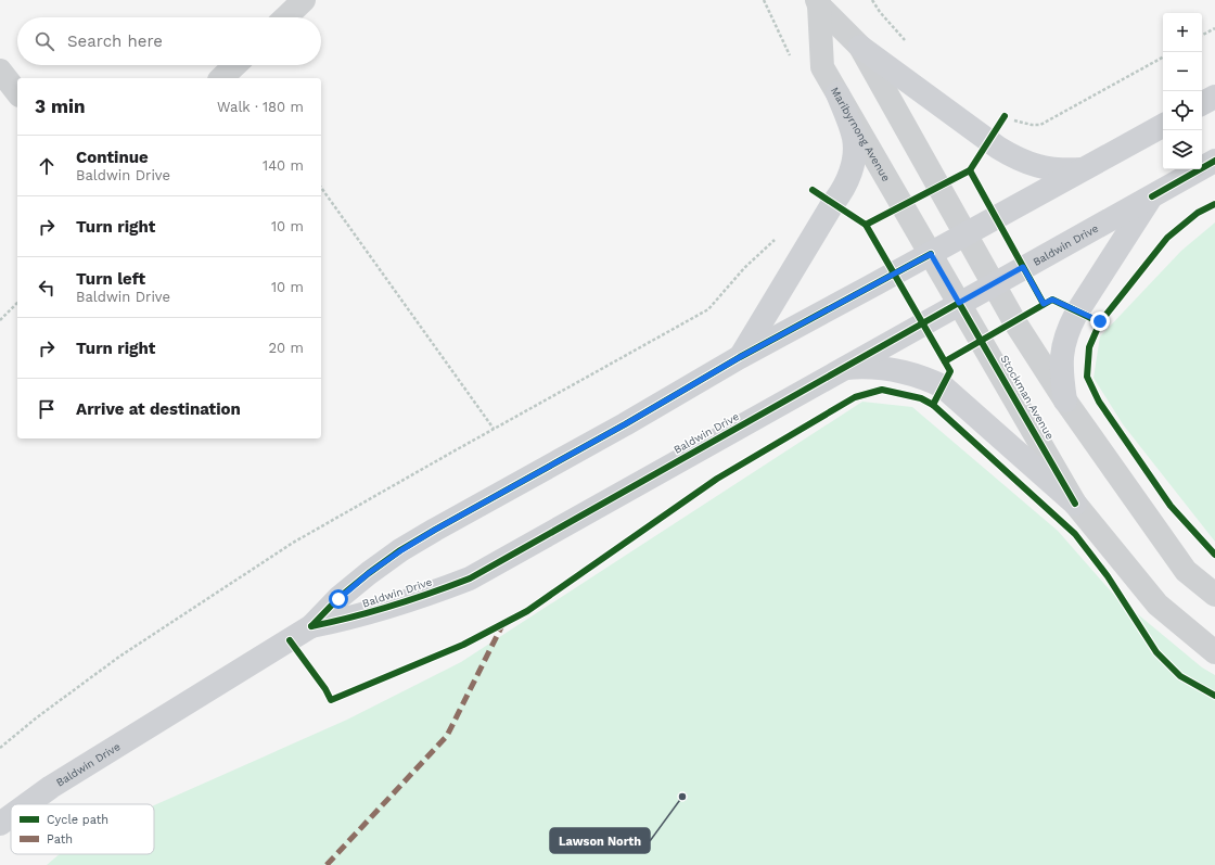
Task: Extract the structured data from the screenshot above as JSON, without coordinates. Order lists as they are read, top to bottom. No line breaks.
{"streets":{"main road":["Baldwin Drive"],"street":["Maribyrnong Avenue","Stockman Avenue"]},"crossings":[["Maribyrnong Avenue","Baldwin Drive"],["Maribyrnong Avenue","Stockman Avenue"],["Baldwin Drive","Stockman Avenue"]],"places":["Lawson North"],"legend":["Cycle path","Path"],"page":{"map_buttons":["+","−"],"search":"Search here","heading":["3 min","Walk · 180 m"],"list":[["Continue","Baldwin Drive","140 m"],["Turn right","10 m"],["Turn left","Baldwin Drive","10 m"],["Turn right","20 m"],"Arrive at destination"]}}
